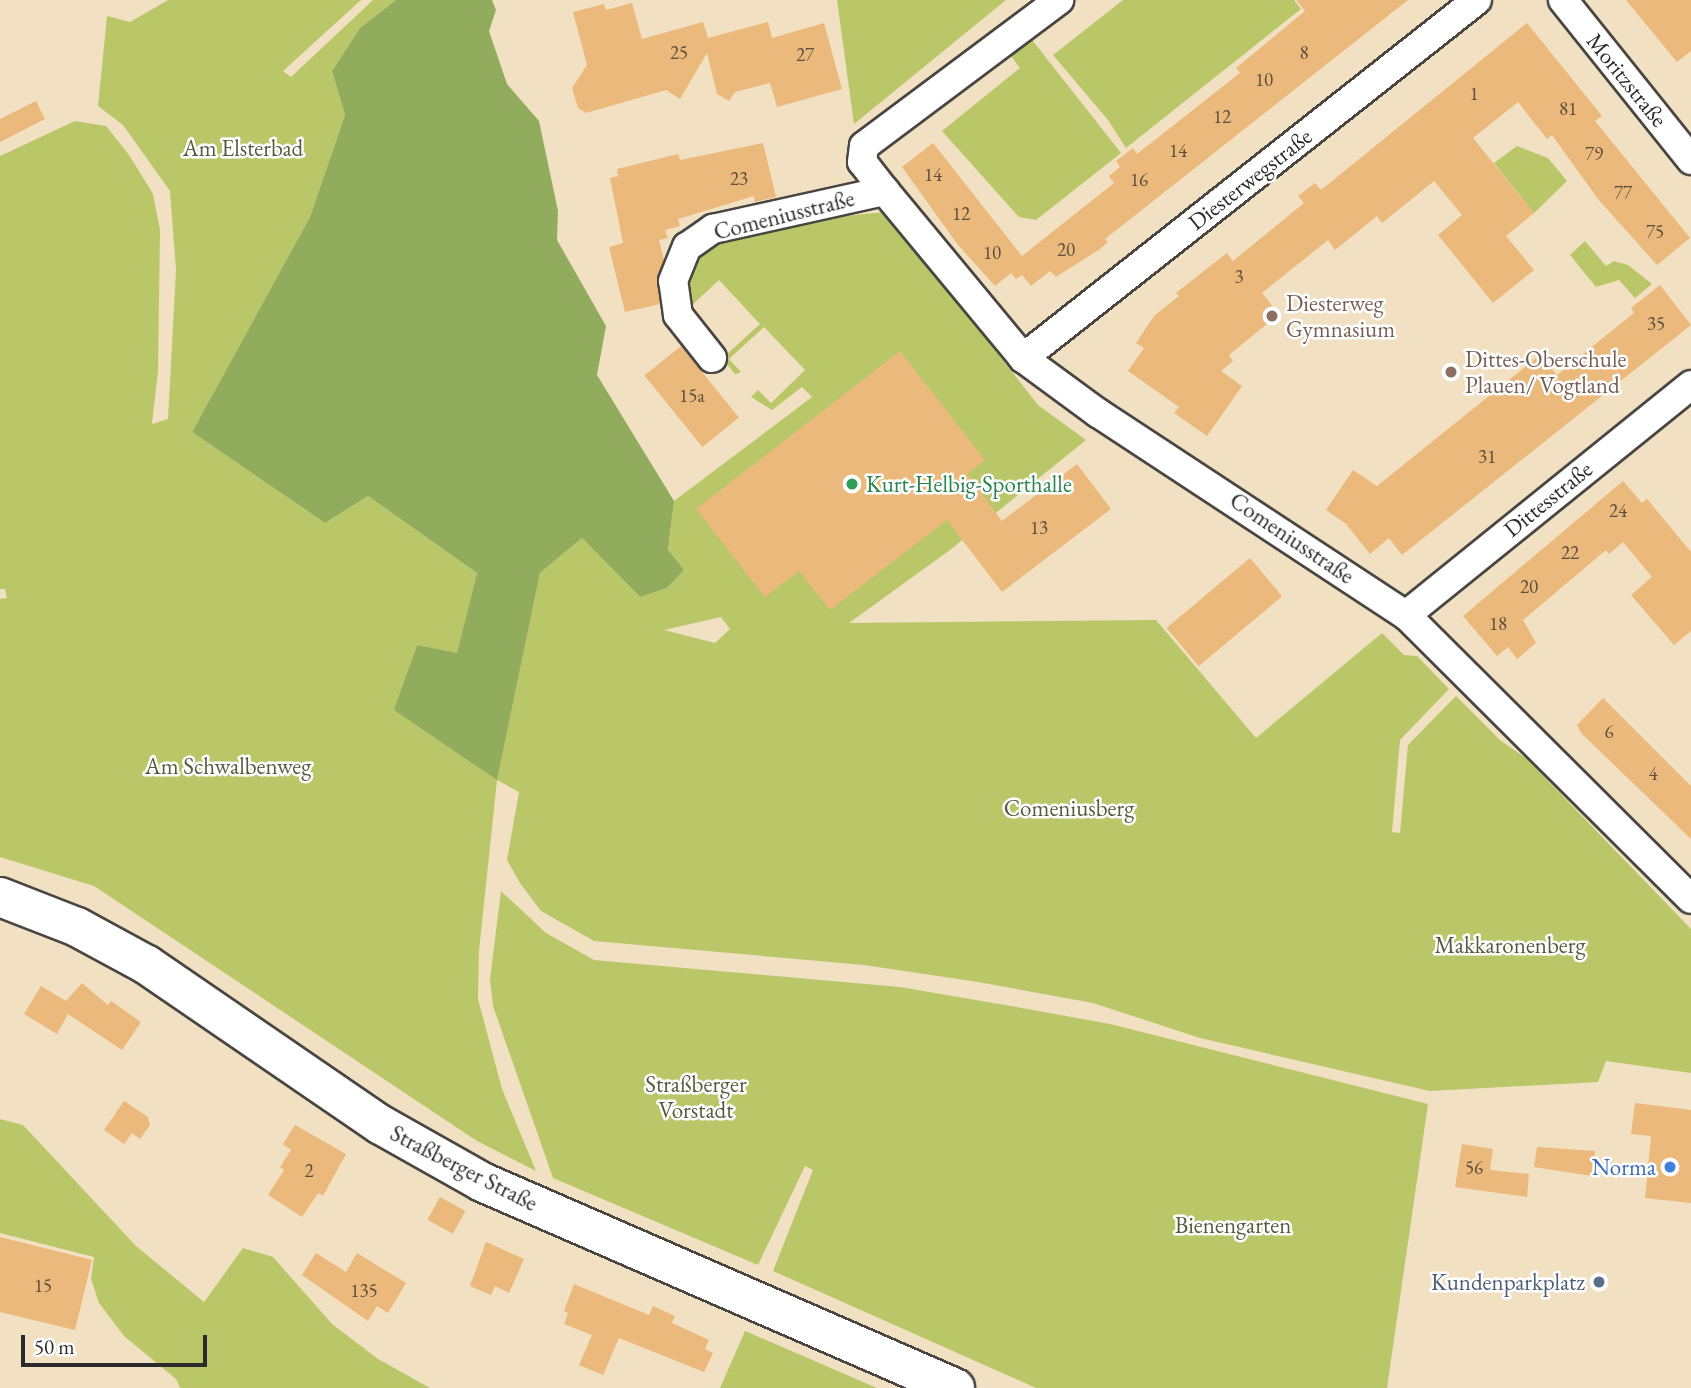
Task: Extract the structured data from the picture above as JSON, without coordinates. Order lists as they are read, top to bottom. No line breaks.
{"streets":{"main road":["Straßberger Straße"],"street":["Moritzstraße","Diesterwegstraße","Comeniusstraße","Dittesstraße"]},"crossings":[["Diesterwegstraße","Comeniusstraße"],["Comeniusstraße","Dittesstraße"]],"parks":["Am Elsterbad","Am Schwalbenweg","Comeniusberg","Makkaronenberg","Straßberger Vorstadt","Bienengarten"],"places":["Diesterweg Gymnasium","Dittes-Oberschule Plauen/ Vogtland","Kurt-Helbig-Sporthalle","Norma","Kundenparkplatz"],"house_numbers":["25","8","27","10","1","81","12","14","79","14","23","16","77","12","75","20","10","3","35","15a","31","24","13","22","20","18","6","4","56","2","15","135"],"scale_bar":"50 m"}
